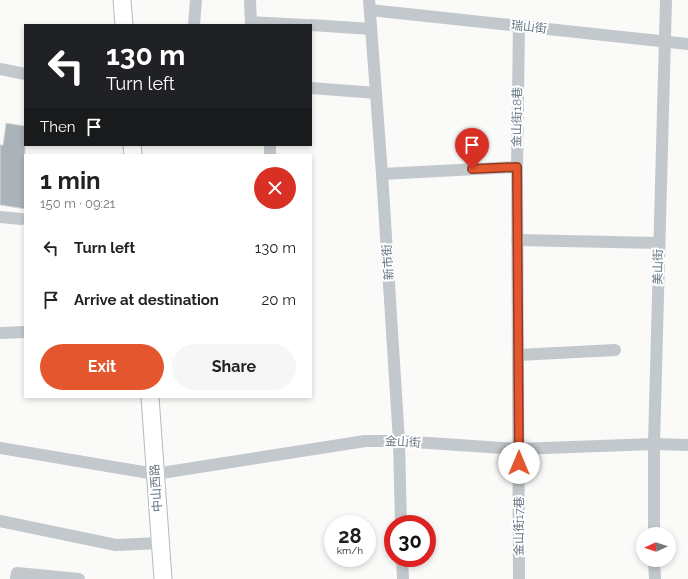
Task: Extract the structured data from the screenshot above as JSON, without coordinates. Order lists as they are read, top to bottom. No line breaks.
{"streets":{"main road":["中山西路"],"street":["瑞山街","金山街18巷","新市街","美山街","金山街","金山街17巷"]},"crossings":[["瑞山街","金山街18巷"],["瑞山街","新市街"],["瑞山街","美山街"],["金山街18巷","金山街"],["金山街18巷","金山街17巷"],["新市街","金山街"],["美山街","金山街"],["金山街","中山西路"],["金山街","金山街17巷"]],"north":"left","page":{"turn":["130 m","Turn left"],"then":"Then","heading":["1 min","150 m · 09:21"],"list":[{"name":"Turn left","value":"130 m"},{"name":"Arrive at destination","value":"20 m"}],"buttons":["Exit","Share"],"speed":"28 km/h","limit":"30"}}
